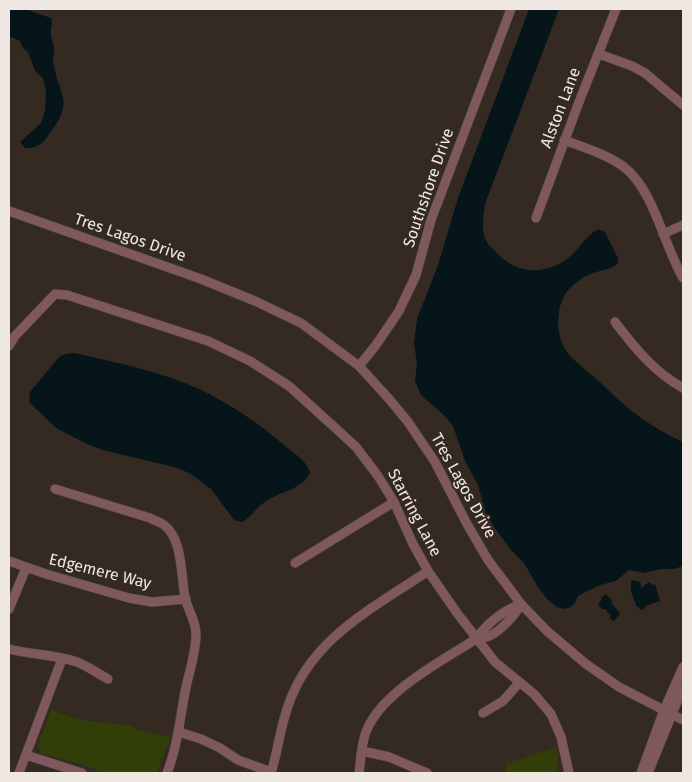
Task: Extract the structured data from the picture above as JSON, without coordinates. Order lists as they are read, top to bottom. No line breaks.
{"streets":{"street":["Alston Lane","Southshore Drive","Tres Lagos Drive","Starring Lane","Edgemere Way"]},"crossings":[["Southshore Drive","Tres Lagos Drive"]]}
